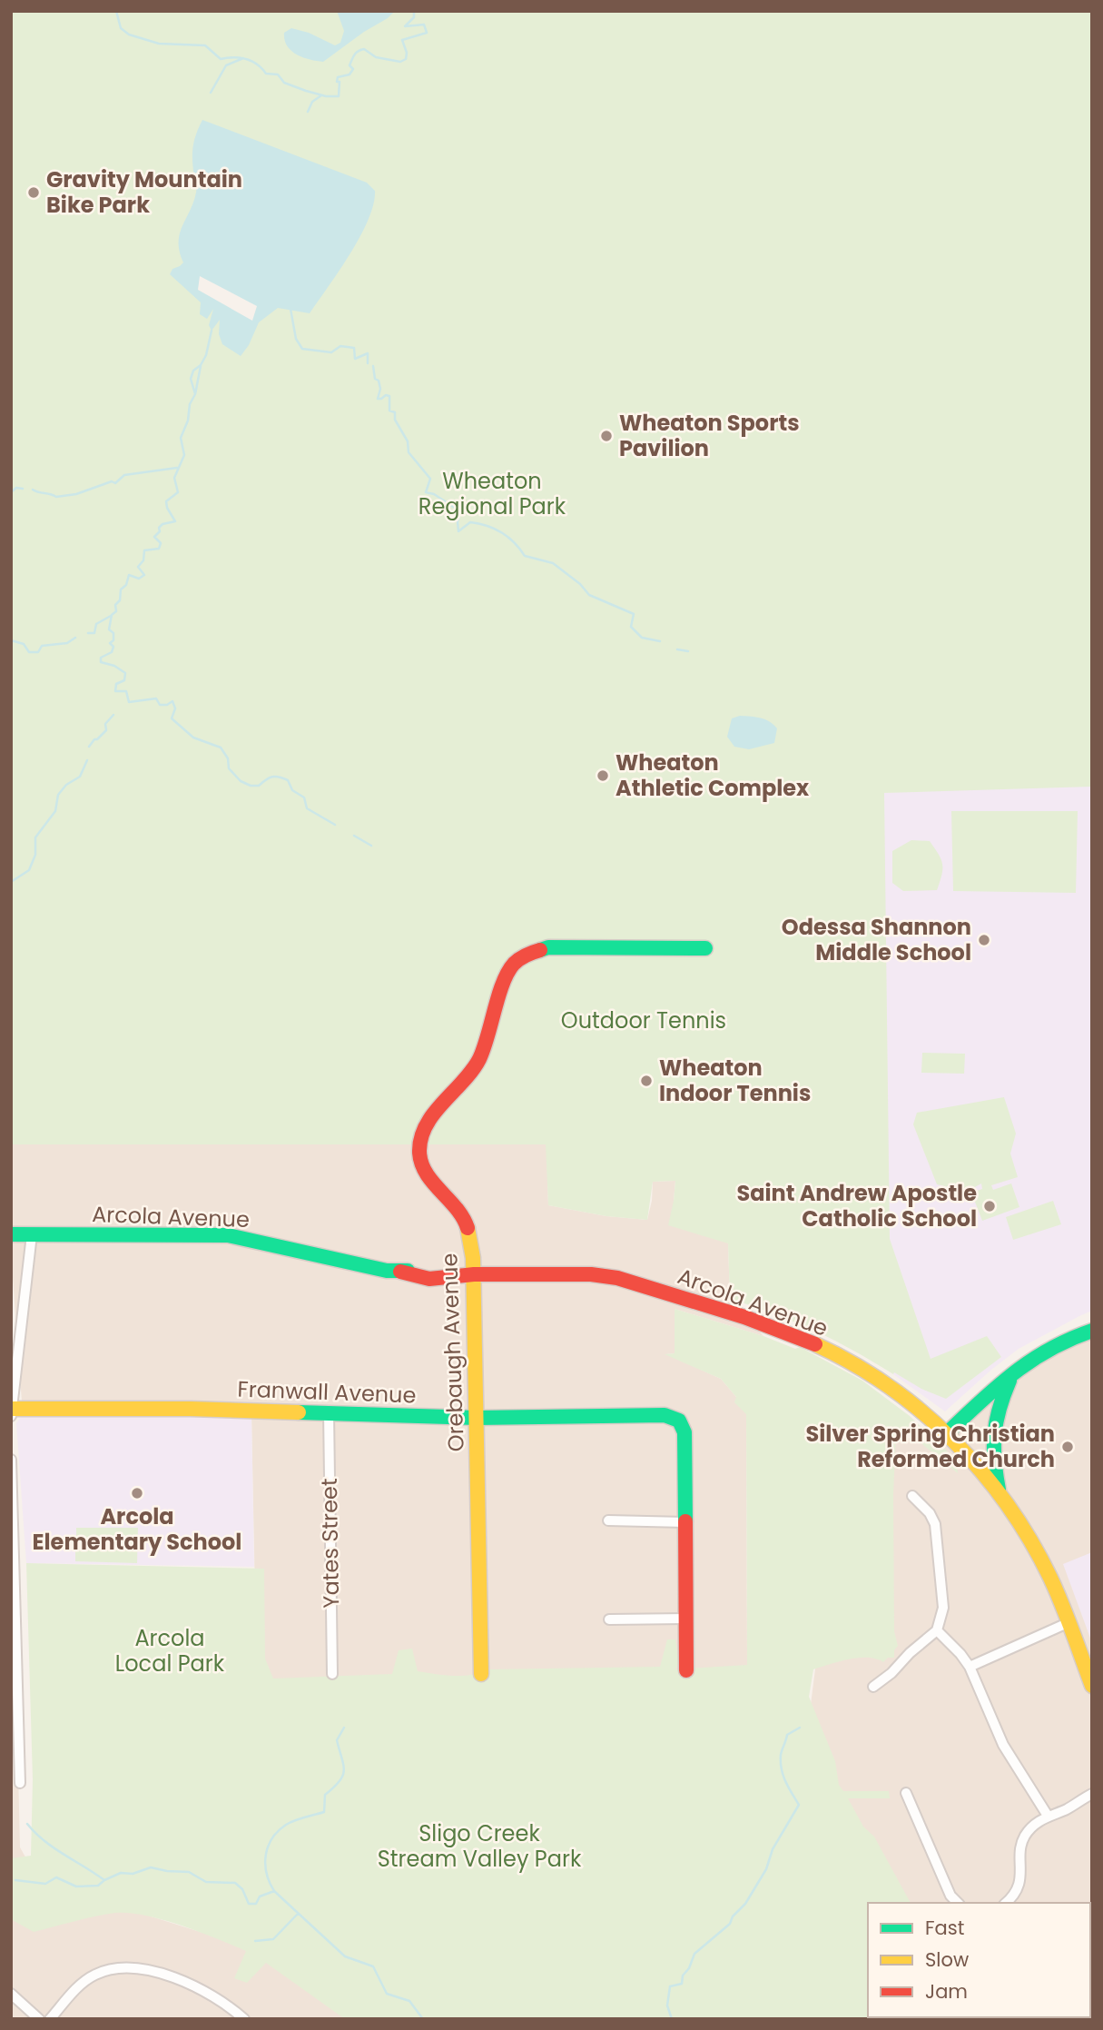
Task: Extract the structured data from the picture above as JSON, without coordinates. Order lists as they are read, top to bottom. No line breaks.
{"streets":{"street":["Arcola Avenue","Orebaugh Avenue","Franwall Avenue","Yates Street"]},"crossings":[["Arcola Avenue","Orebaugh Avenue"],["Orebaugh Avenue","Franwall Avenue"],["Franwall Avenue","Yates Street"]],"parks":["Wheaton Regional Park","Outdoor Tennis","Arcola Local Park","Sligo Creek Stream Valley Park"],"places":["Gravity Mountain Bike Park","Wheaton Sports Pavilion","Wheaton Athletic Complex","Odessa Shannon Middle School","Wheaton Indoor Tennis","Saint Andrew Apostle Catholic School","Silver Spring Christian Reformed Church","Arcola Elementary School"],"legend":["Fast","Slow","Jam"]}
